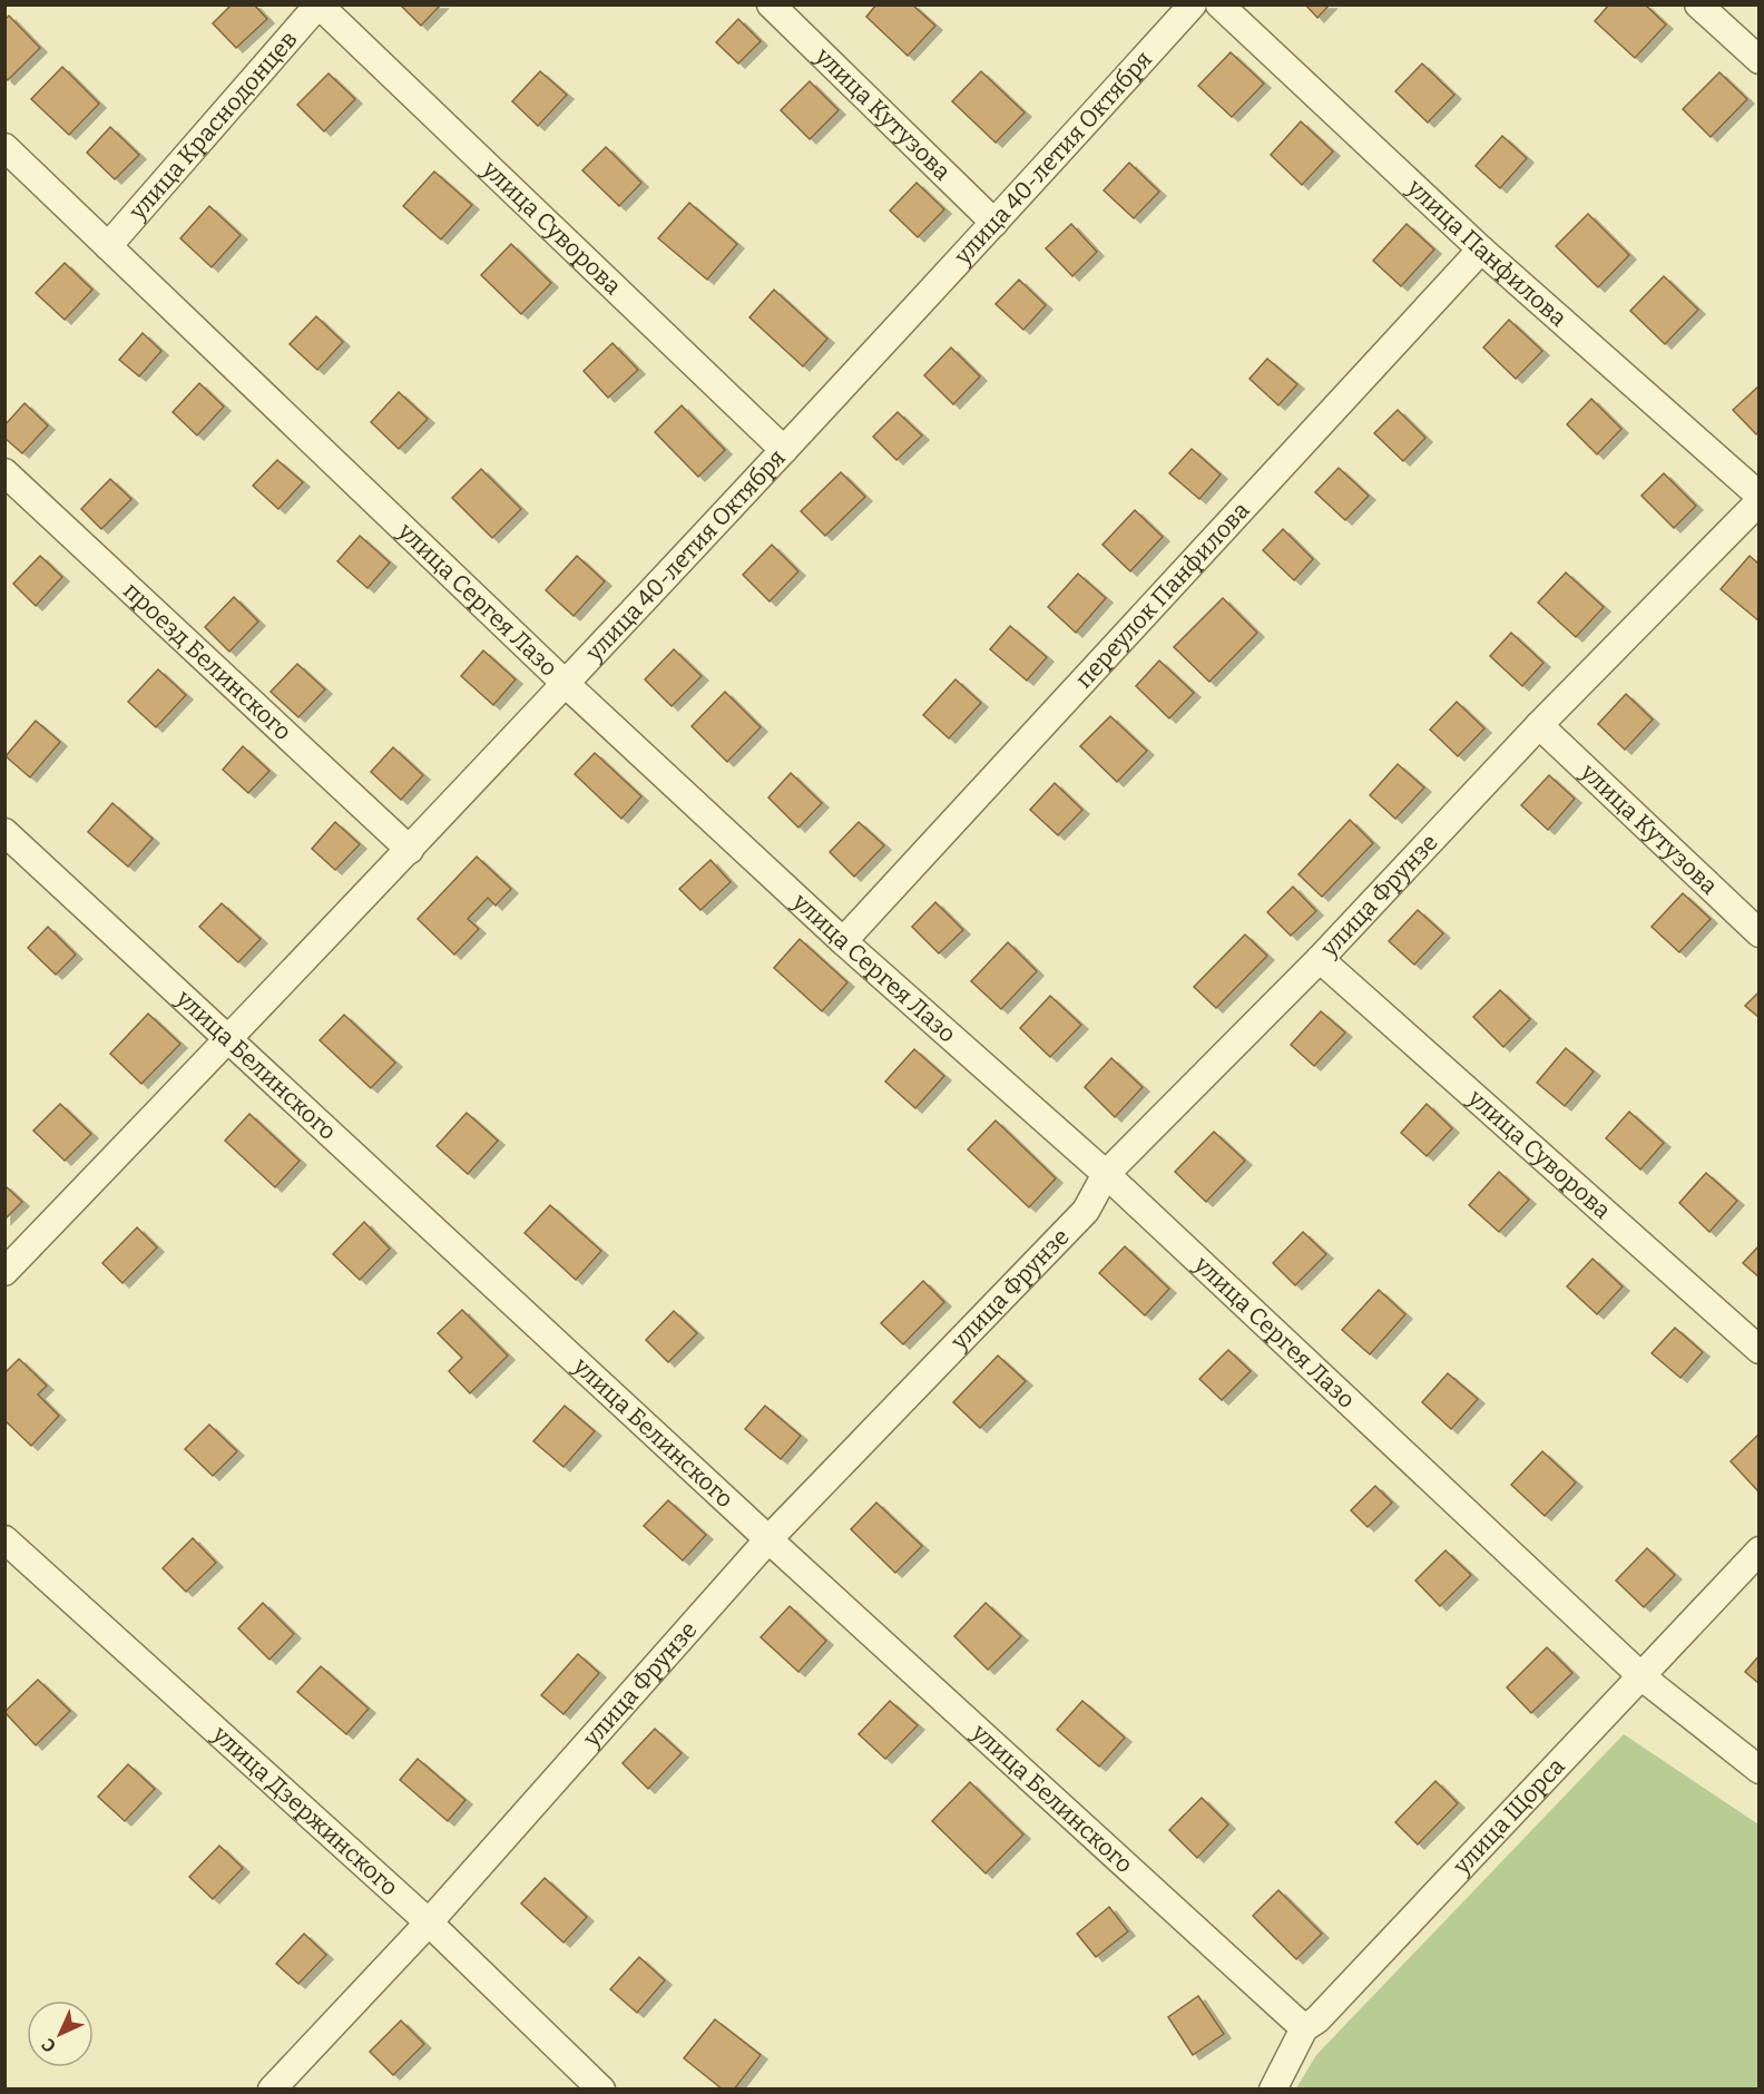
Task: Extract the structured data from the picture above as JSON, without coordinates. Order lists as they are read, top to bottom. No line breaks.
{"streets":{"street":["улица Кутузова","улица Краснодонцев","улица 40-летия Октября","улица Суворова","улица Панфилова","переулок Панфилова","улица Сергея Лазо","проезд Белинского","улица Фрунзе","улица Белинского","улица Дзержинского","улица Щорса"]},"crossings":[["улица Кутузова","улица 40-летия Октября"],["улица Кутузова","улица Фрунзе"],["улица Краснодонцев","улица Суворова"],["улица Краснодонцев","улица Сергея Лазо"],["улица 40-летия Октября","улица Суворова"],["улица 40-летия Октября","улица Сергея Лазо"],["улица 40-летия Октября","проезд Белинского"],["улица 40-летия Октября","улица Белинского"],["улица Суворова","улица Фрунзе"],["улица Панфилова","переулок Панфилова"],["переулок Панфилова","улица Сергея Лазо"],["улица Сергея Лазо","улица Фрунзе"],["улица Сергея Лазо","улица Щорса"],["улица Фрунзе","улица Белинского"],["улица Фрунзе","улица Дзержинского"],["улица Белинского","улица Щорса"]],"north":"bottom left"}
